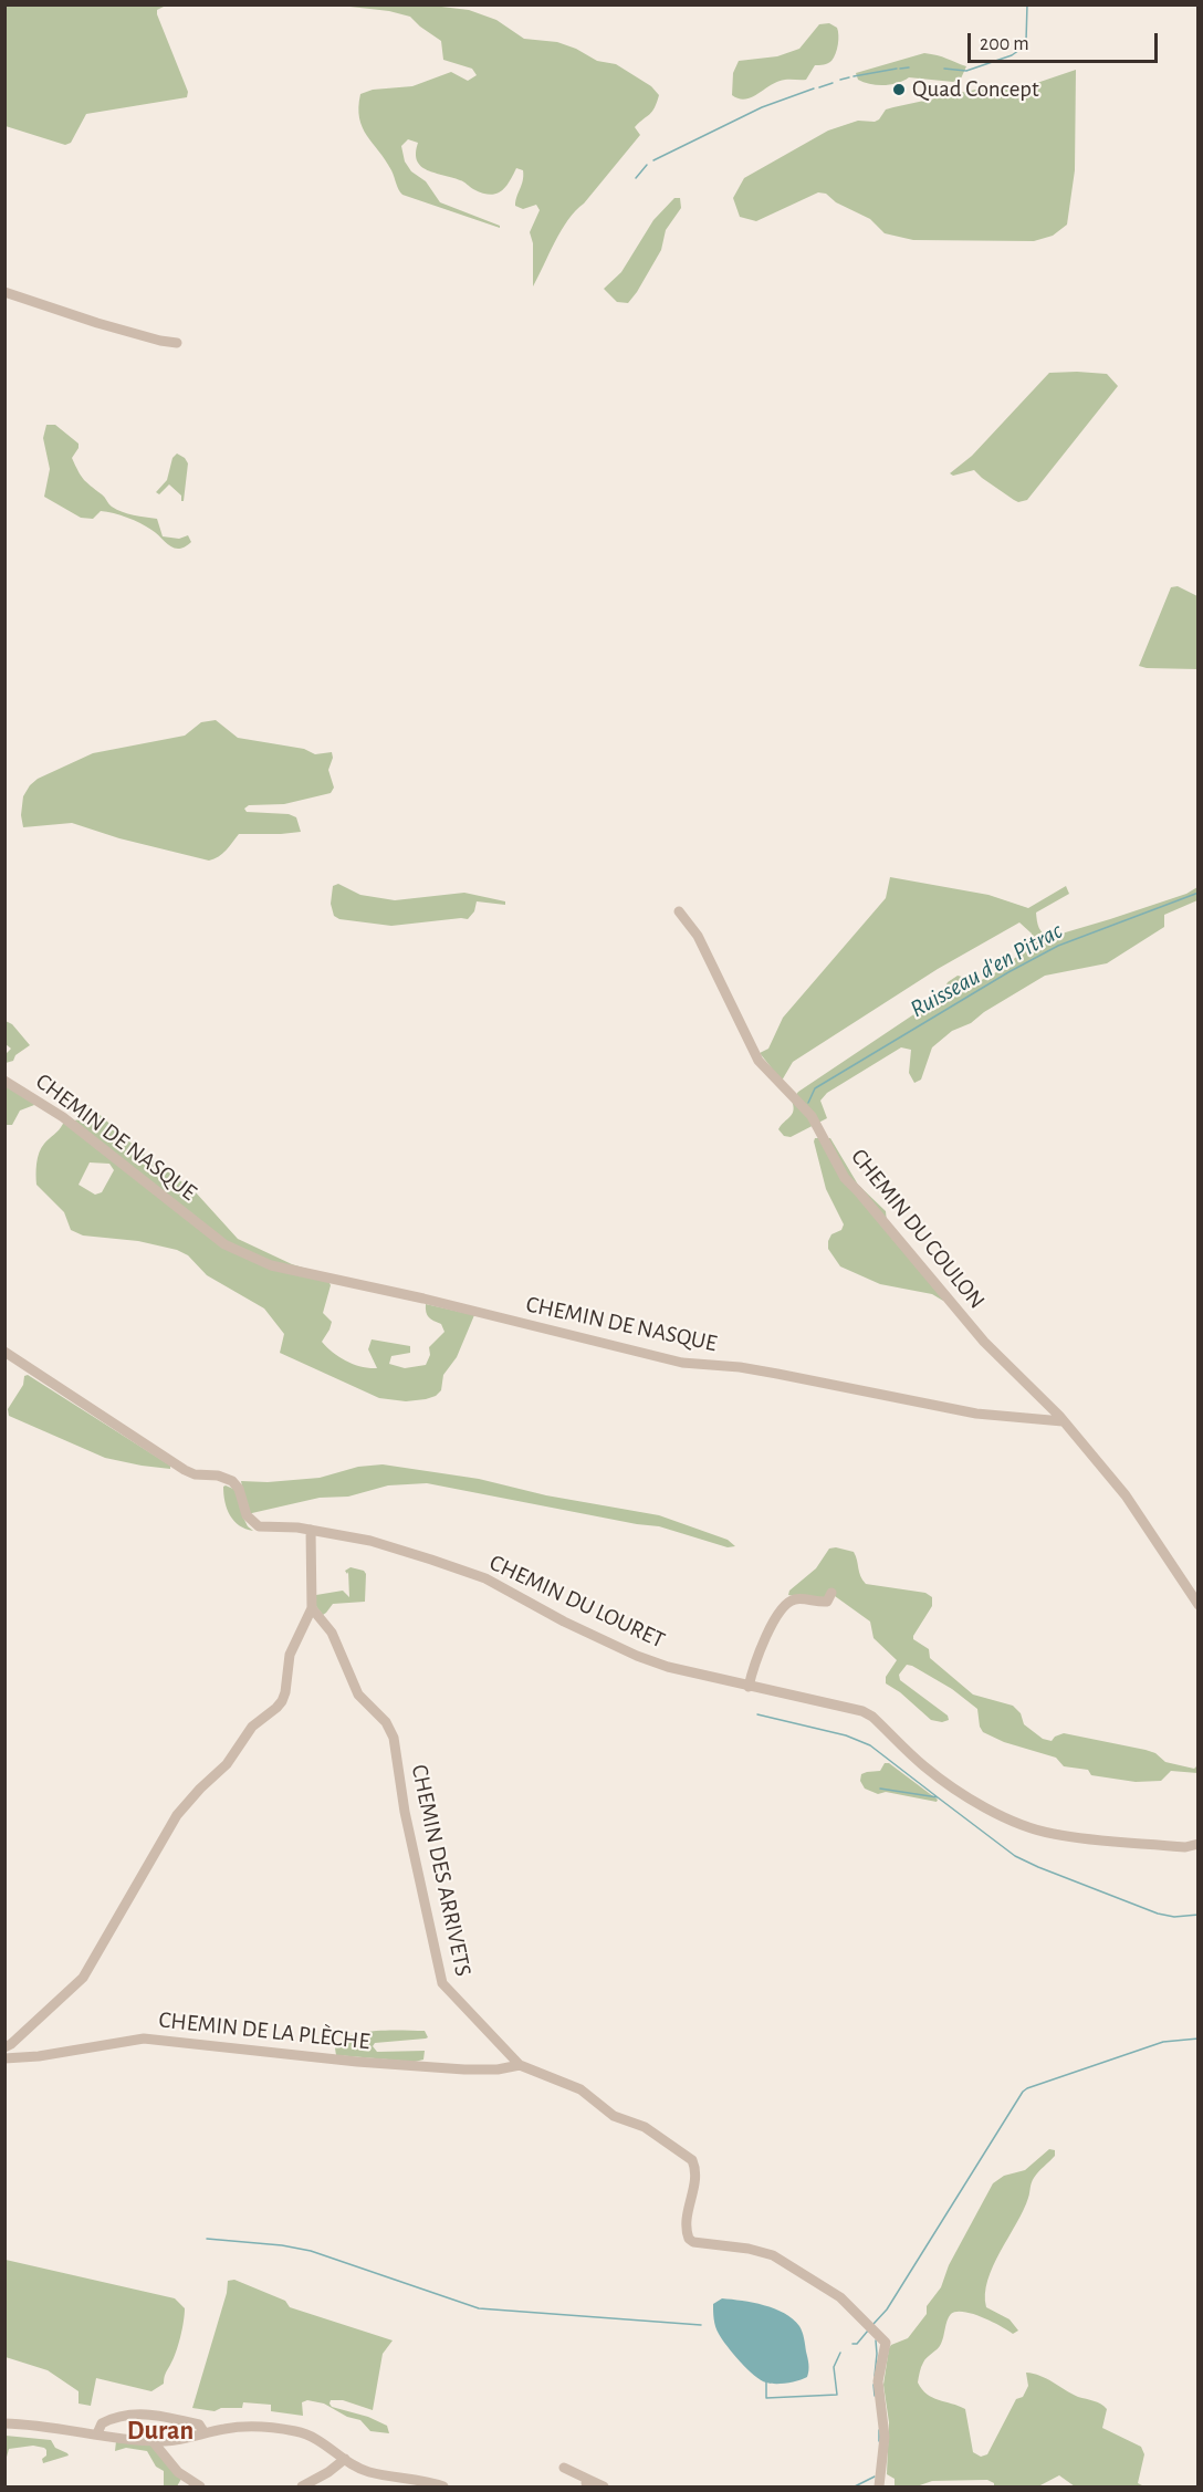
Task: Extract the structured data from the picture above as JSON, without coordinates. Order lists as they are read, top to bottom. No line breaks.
{"streets":{"street":["CHEMIN DE NASQUE","CHEMIN DU COULON","CHEMIN DU LOURET","CHEMIN DES ARRIVETS","CHEMIN DE LA PLÈCHE"]},"crossings":[["CHEMIN DE NASQUE","CHEMIN DU COULON"],["CHEMIN DES ARRIVETS","CHEMIN DE LA PLÈCHE"]],"districts":["Duran"],"water":["Ruisseau d'en Pitrac"],"places":["Quad Concept"],"scale_bar":"200 m"}
